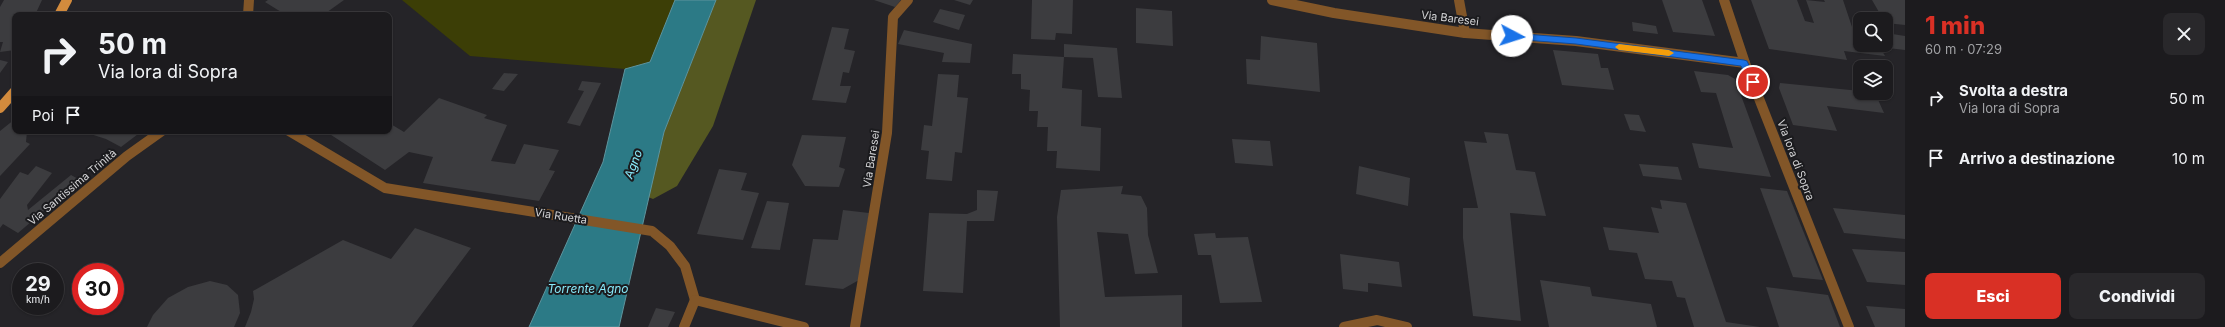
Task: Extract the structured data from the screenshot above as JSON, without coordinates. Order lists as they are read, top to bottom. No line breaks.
{"streets":{"street":["Via Baresei","Via lora di Sopra","Via Santissima Trinità","Via Ruetta"]},"crossings":[["Via Baresei","Via lora di Sopra"]],"water":["Agno","Torrente Agno"],"page":{"heading":["1 min","60 m · 07:29"],"turn":["50 m","Via lora di Sopra"],"list":[{"name":"Svolta a destra","note":"Via lora di Sopra","value":"50 m"},{"name":"Arrivo a destinazione","value":"10 m"}],"then":"Poi","speed":"29 km/h","limit":"30","buttons":["Esci","Condividi"]}}
